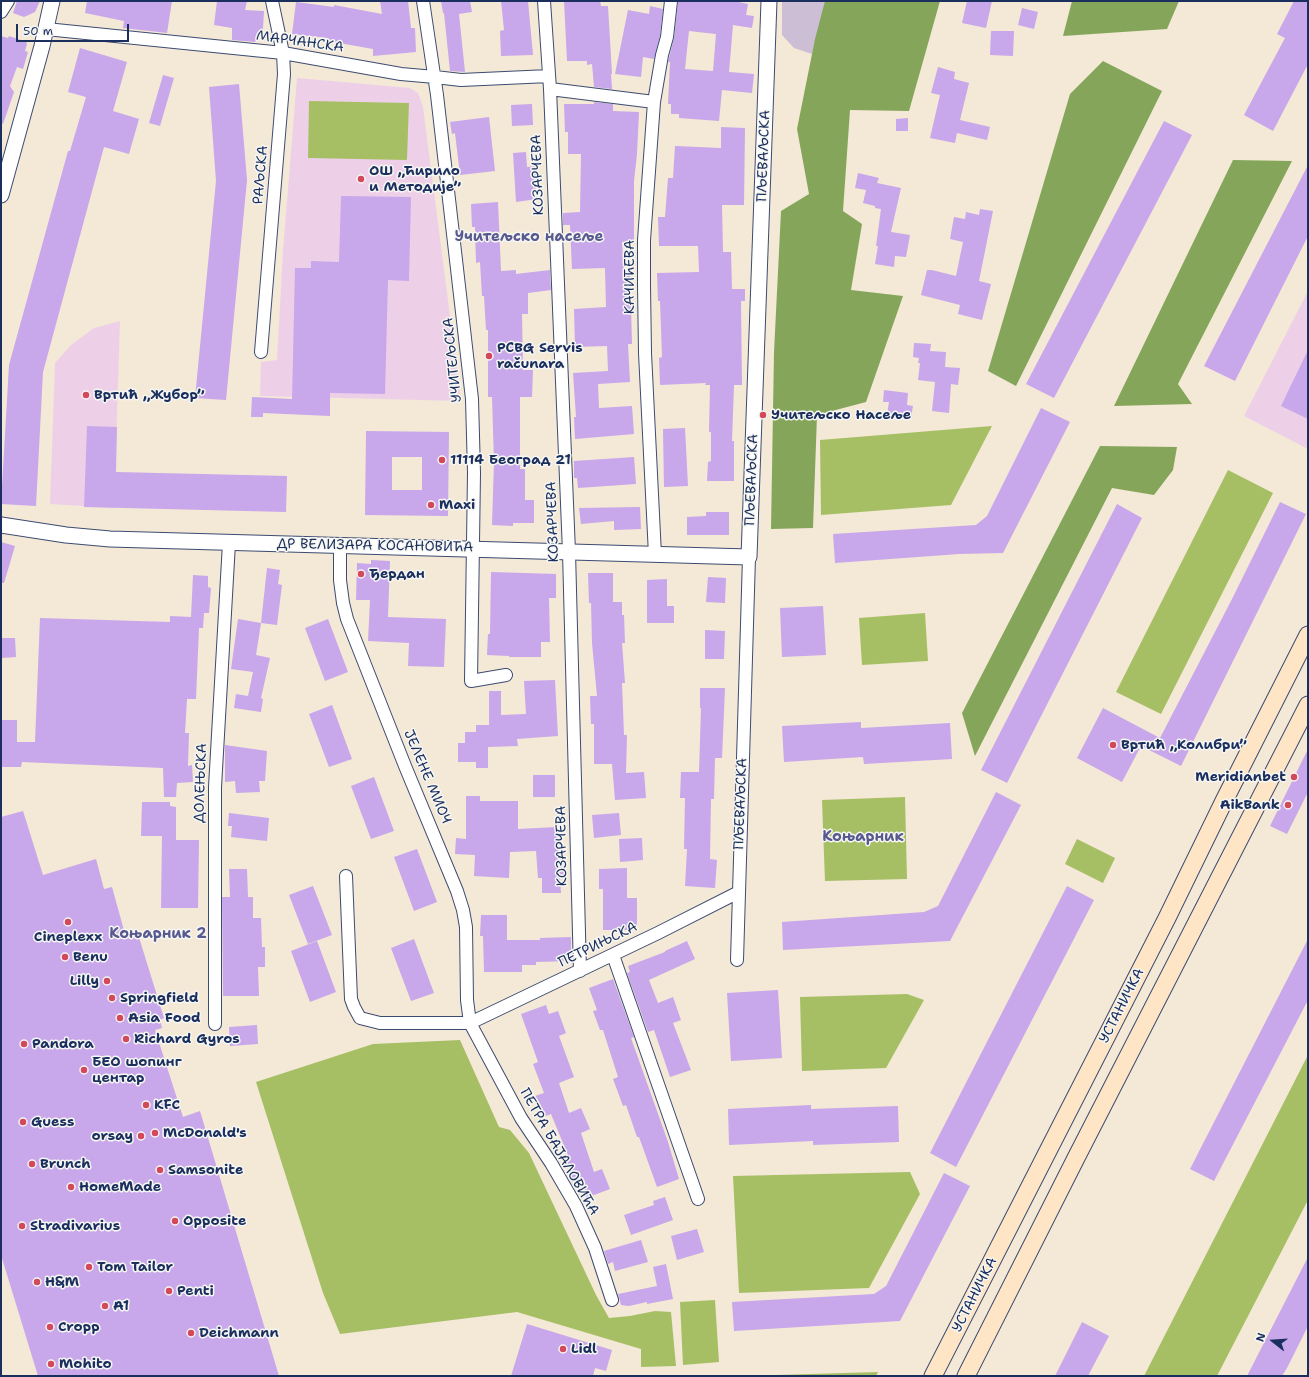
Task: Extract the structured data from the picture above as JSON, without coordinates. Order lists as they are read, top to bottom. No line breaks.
{"streets":{"main road":["УСТАНИЧКА"],"street":["МАРЧАНСКА","ПЉЕВАЉСКА","РАЉСКА","КОЗАРЧЕВА","КАЧИЋЕВА","УЧИТЕЉСКА","ДР ВЕЛИЗАРА КОСАНОВИЋА","ЈЕЛЕНЕ МИОЧ","ДОЛЕЊСКА","ПЕТРИЊСКА","ПЕТРА БАЈАЛОВИЋА"]},"crossings":[["МАРЧАНСКА","РАЉСКА"],["МАРЧАНСКА","КОЗАРЧЕВА"],["МАРЧАНСКА","УЧИТЕЉСКА"],["ПЉЕВАЉСКА","ДР ВЕЛИЗАРА КОСАНОВИЋА"],["ПЉЕВАЉСКА","ПЕТРИЊСКА"],["КОЗАРЧЕВА","ДР ВЕЛИЗАРА КОСАНОВИЋА"],["КОЗАРЧЕВА","ПЕТРИЊСКА"],["КАЧИЋЕВА","ДР ВЕЛИЗАРА КОСАНОВИЋА"],["УЧИТЕЉСКА","ДР ВЕЛИЗАРА КОСАНОВИЋА"],["ДР ВЕЛИЗАРА КОСАНОВИЋА","ЈЕЛЕНЕ МИОЧ"],["ДР ВЕЛИЗАРА КОСАНОВИЋА","ДОЛЕЊСКА"],["ЈЕЛЕНЕ МИОЧ","ПЕТРИЊСКА"],["ЈЕЛЕНЕ МИОЧ","ПЕТРА БАЈАЛОВИЋА"],["ПЕТРИЊСКА","ПЕТРА БАЈАЛОВИЋА"]],"districts":["Учитељско насеље","Коњарник","Коњарник 2"],"places":["ОШ „Ћирило и Методије”","PCBG Servis računara","Вртић „Жубор”","Учитељско Насеље","11114 Београд 21","Maxi","Ђердан","Вртић „Колибри”","Meridianbet","AikBank","Cineplexx","Benu","Lilly","Springfield","Asia Food","Richard Gyros","Pandora","БЕО шопинг центар","KFC","Guess","McDonald's","orsay","Brunch","Samsonite","HomeMade","Opposite","Stradivarius","Tom Tailor","H&M","Penti","A1","Cropp","Deichmann","Lidl","Mohito"],"scale_bar":"50 m","north":"left"}
